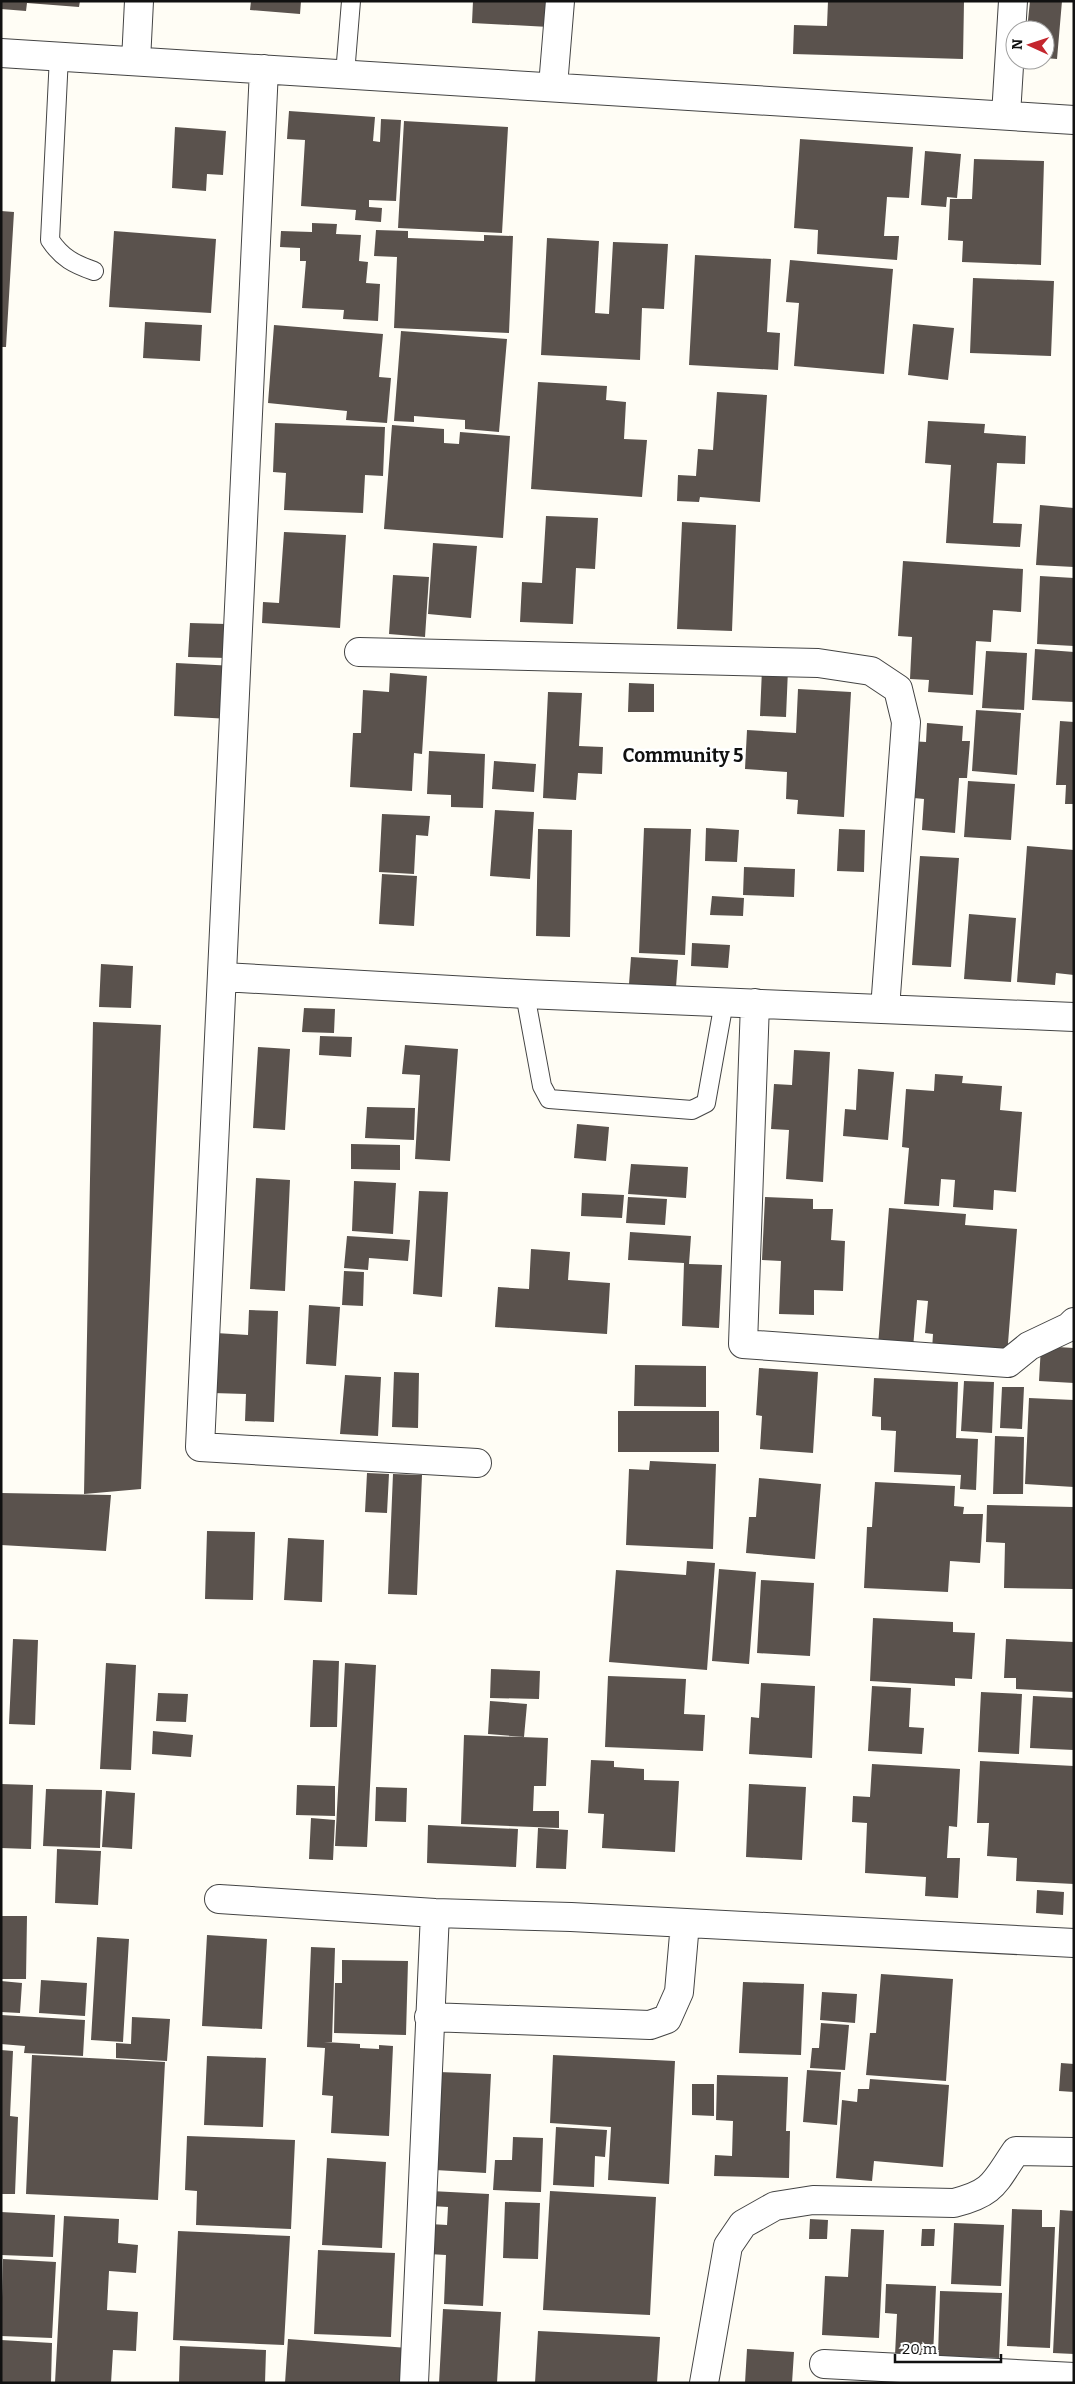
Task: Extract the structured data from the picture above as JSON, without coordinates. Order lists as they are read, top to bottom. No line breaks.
{"districts":["Community 5"],"scale_bar":"20 m","north":"left"}
